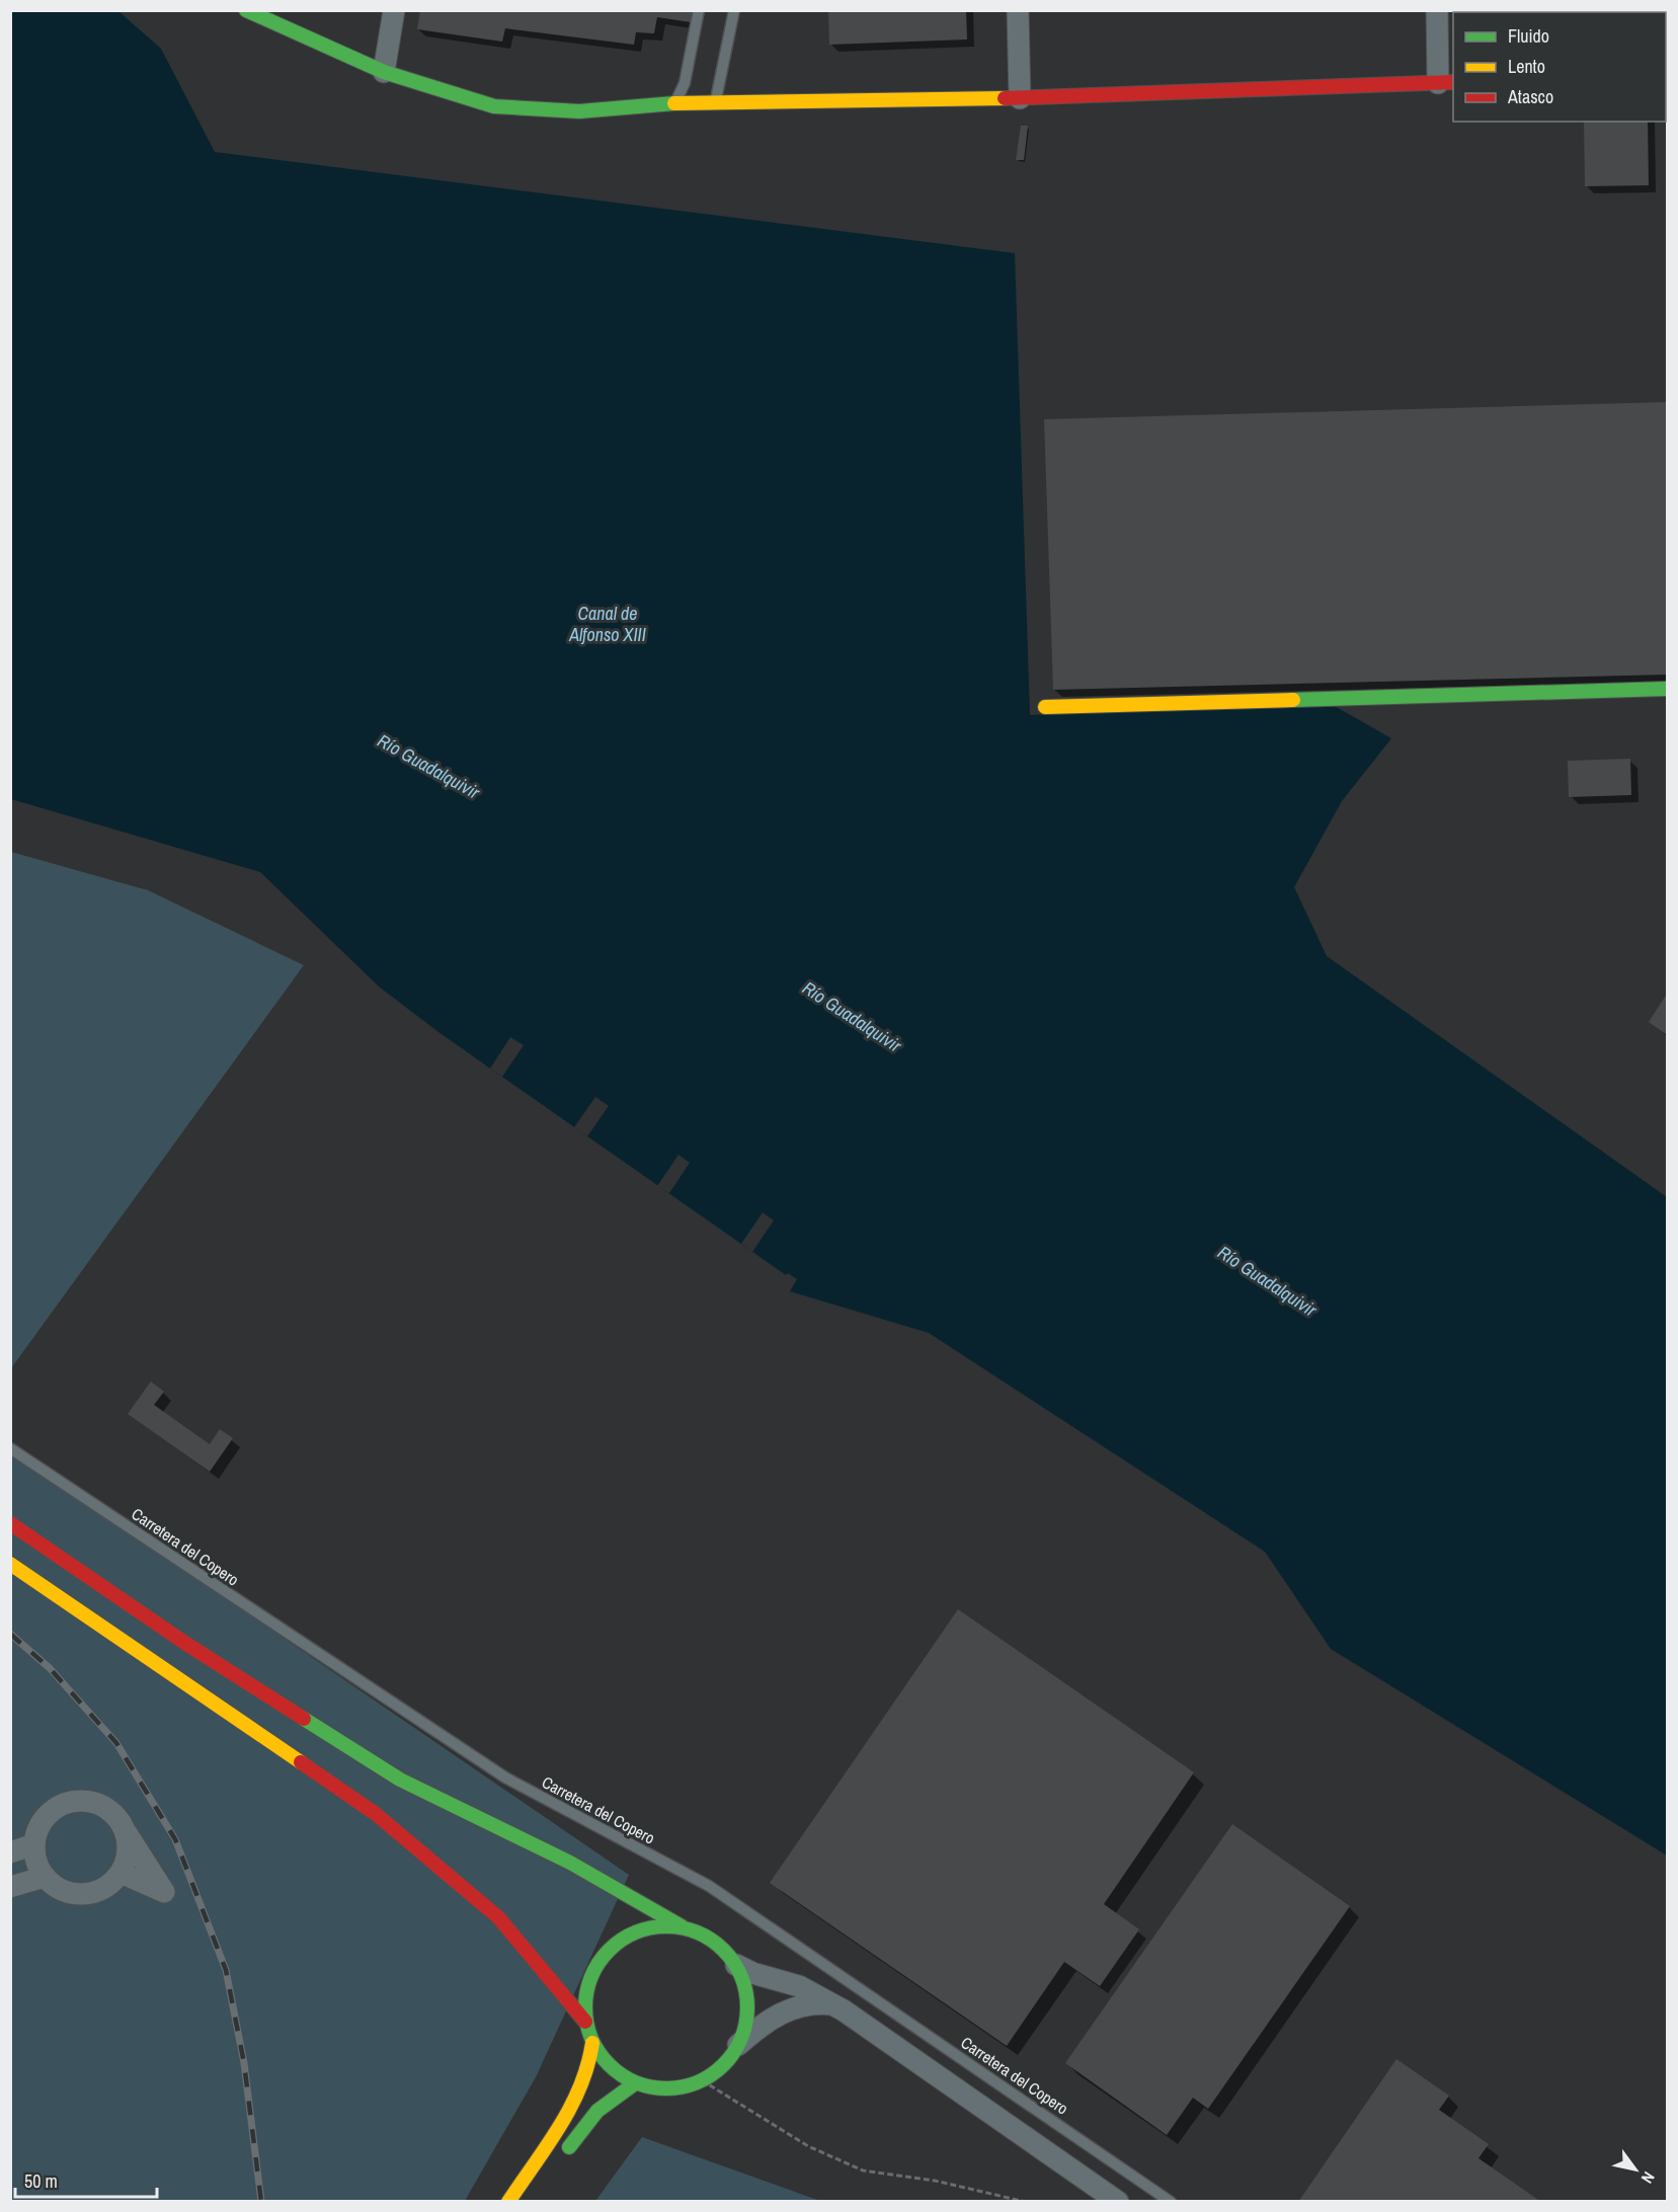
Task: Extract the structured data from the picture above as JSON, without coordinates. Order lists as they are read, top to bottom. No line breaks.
{"streets":{"lane":["Carretera del Copero"]},"water":["Canal de Alfonso XIII","Río Guadalquivir"],"legend":["Fluido","Lento","Atasco"],"scale_bar":"50 m","north":"bottom right"}
